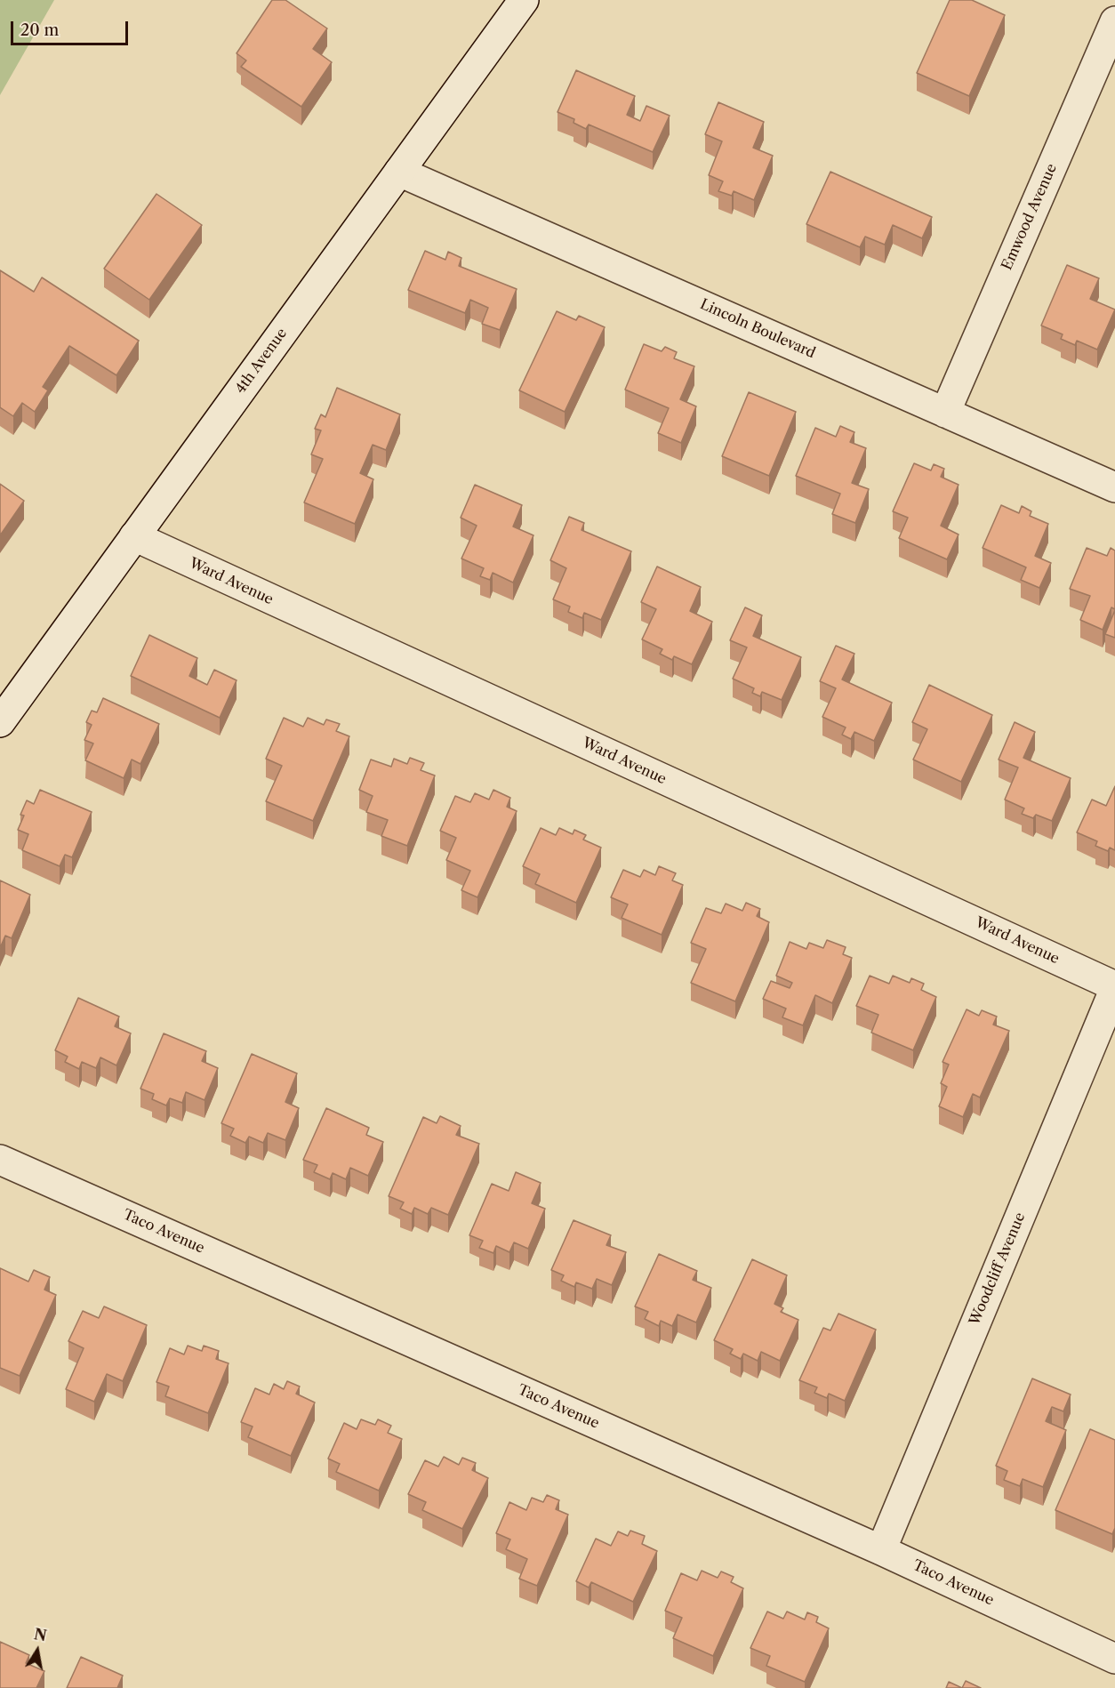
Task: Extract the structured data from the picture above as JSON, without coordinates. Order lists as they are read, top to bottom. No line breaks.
{"streets":{"street":["Emwood Avenue","Lincoln Boulevard","4th Avenue","Ward Avenue","Taco Avenue","Woodcliff Avenue"]},"crossings":[["Emwood Avenue","Lincoln Boulevard"],["Lincoln Boulevard","4th Avenue"],["4th Avenue","Ward Avenue"],["Ward Avenue","Woodcliff Avenue"],["Taco Avenue","Woodcliff Avenue"]],"scale_bar":"20 m","north":"top"}
